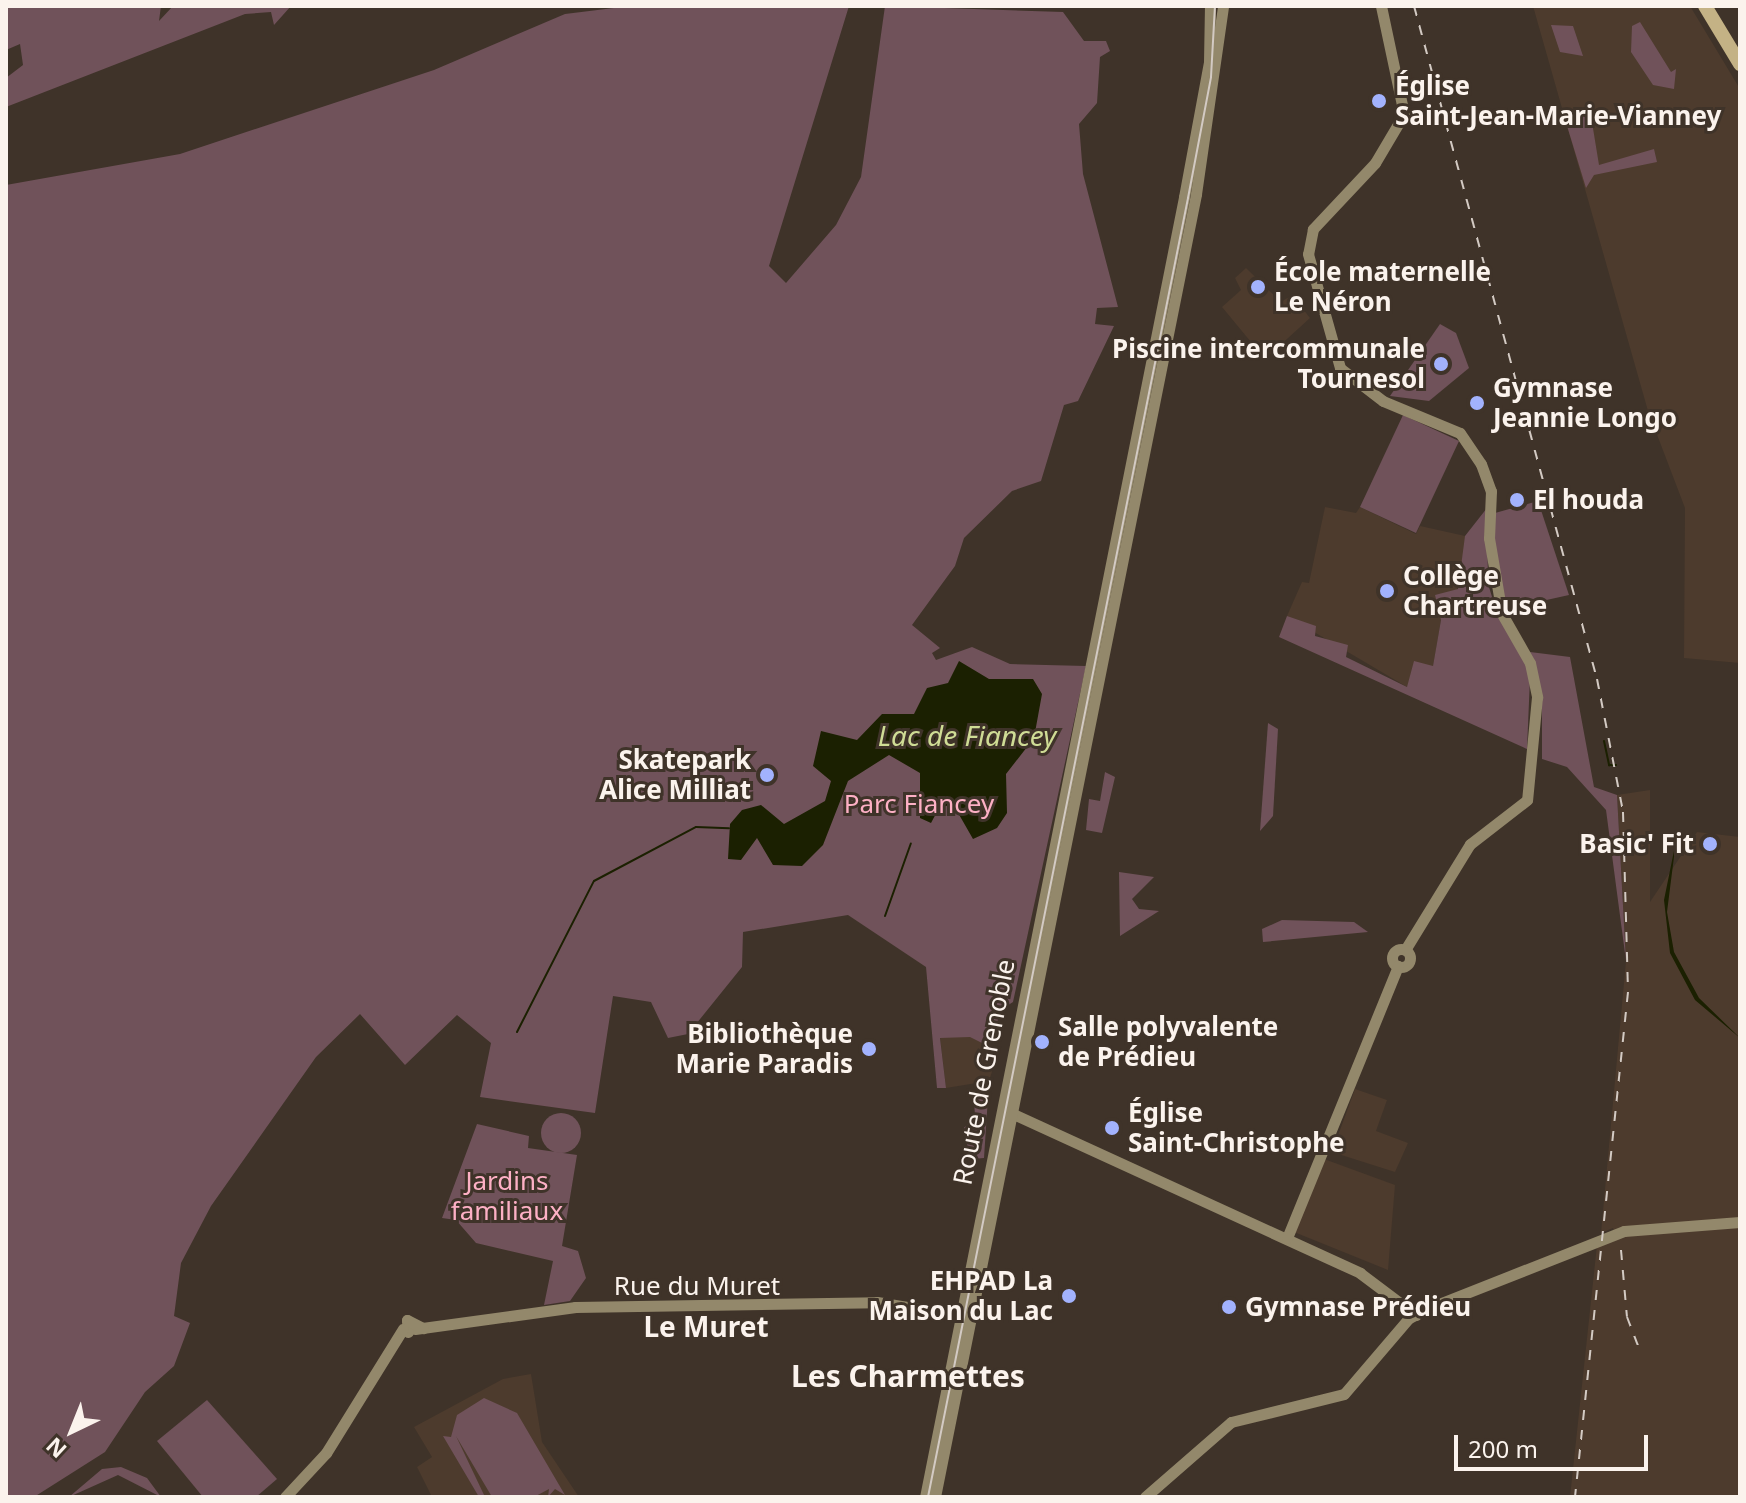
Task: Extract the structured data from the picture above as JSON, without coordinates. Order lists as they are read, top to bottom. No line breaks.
{"streets":{"street":["Route de Grenoble","Rue du Muret"]},"crossings":[["Route de Grenoble","Rue du Muret"]],"districts":["Le Muret","Les Charmettes"],"water":["Lac de Fiancey"],"parks":["Parc Fiancey","Jardins familiaux"],"places":["Église Saint-Jean-Marie-Vianney","École maternelle Le Néron","Piscine intercommunale Tournesol","Gymnase Jeannie Longo","El houda","Collège Chartreuse","Skatepark Alice Milliat","Basic' Fit","Salle polyvalente de Prédieu","Bibliothèque Marie Paradis","Église Saint-Christophe","EHPAD La Maison du Lac","Gymnase Prédieu"],"scale_bar":"200 m","north":"bottom left"}
